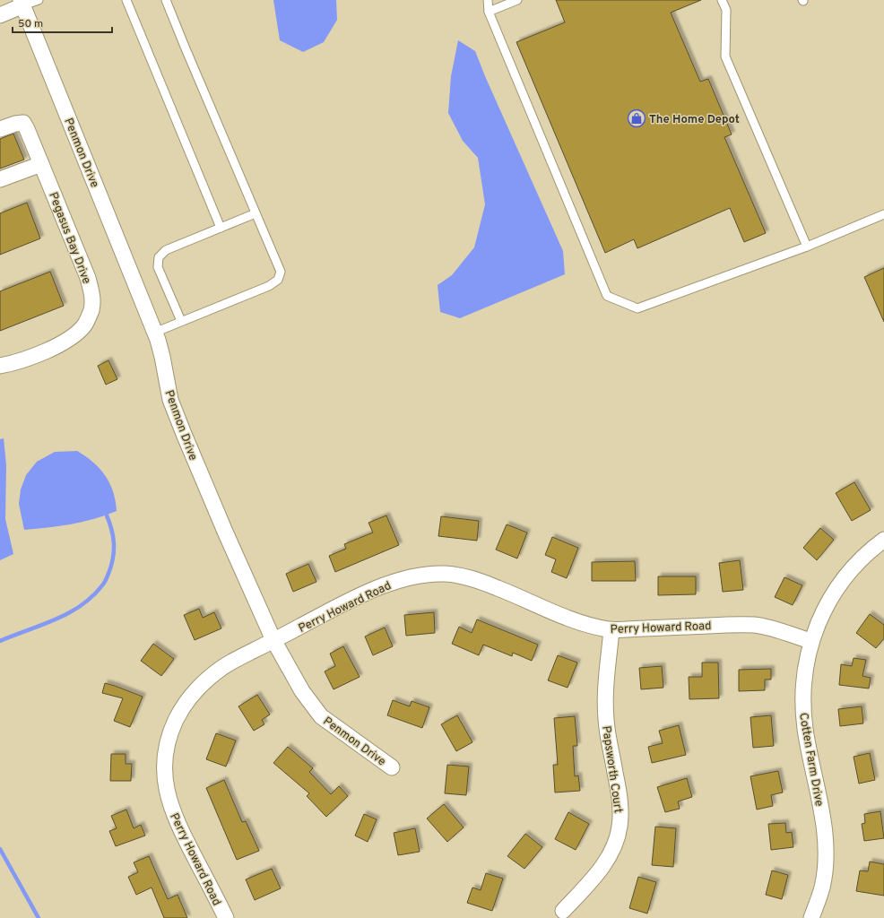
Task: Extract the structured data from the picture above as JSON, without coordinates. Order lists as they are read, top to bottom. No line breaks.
{"streets":{"street":["Penmon Drive","Pegasus Bay Drive","Perry Howard Road","Cotten Farm Drive","Papsworth Court"]},"crossings":[["Penmon Drive","Perry Howard Road"],["Perry Howard Road","Cotten Farm Drive"],["Perry Howard Road","Papsworth Court"]],"places":{"shop":["The Home Depot"]},"scale_bar":"50 m"}
